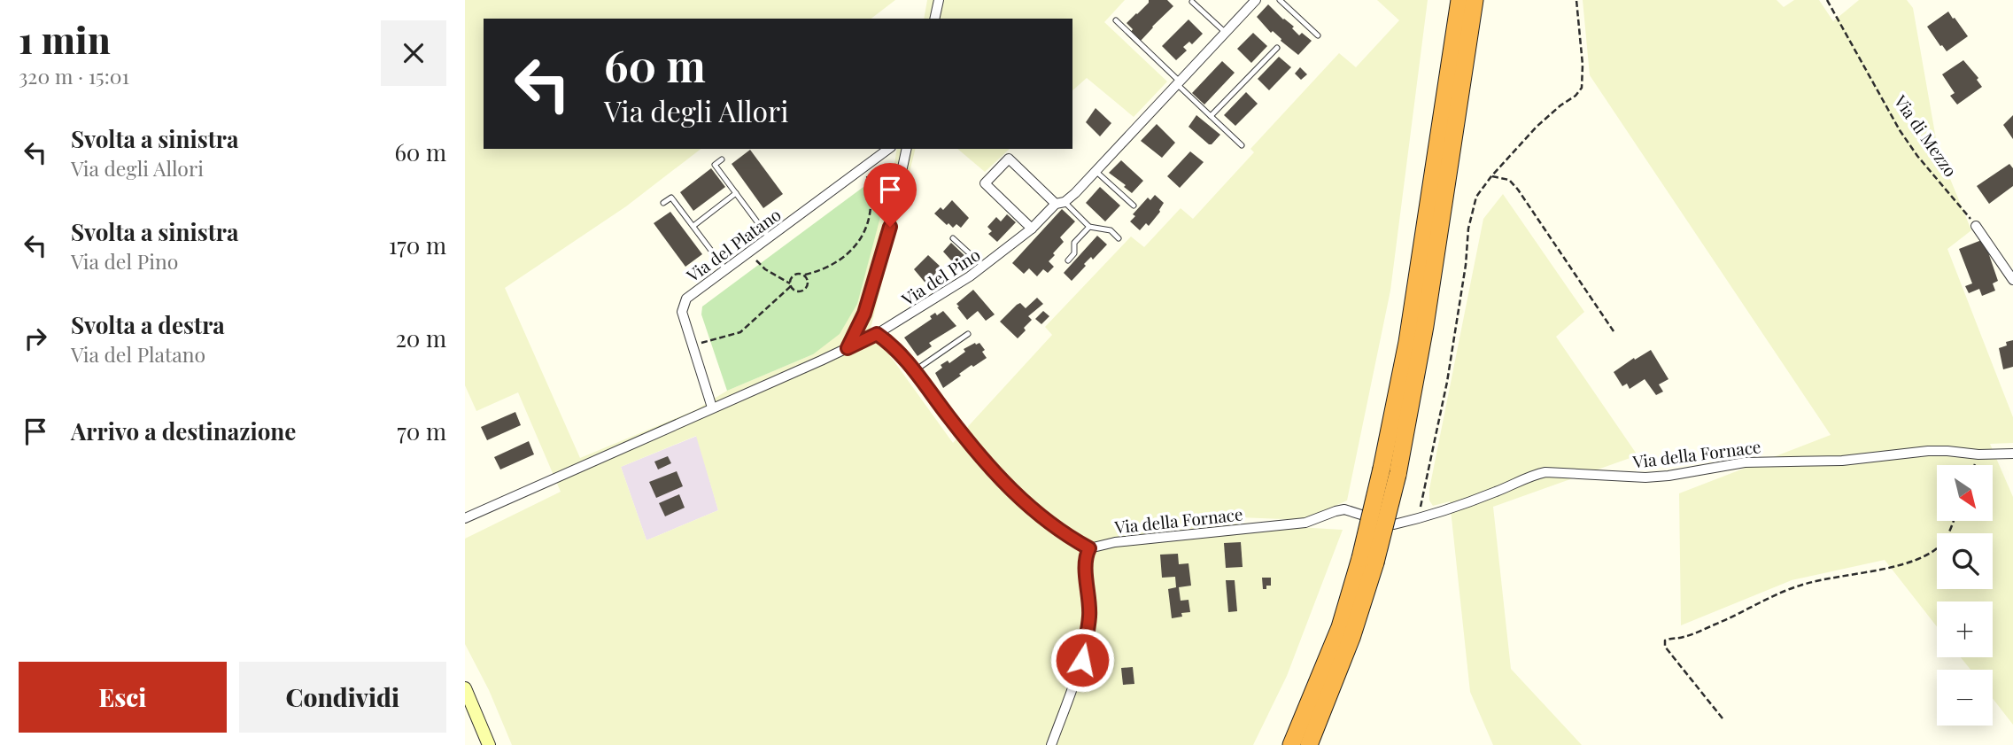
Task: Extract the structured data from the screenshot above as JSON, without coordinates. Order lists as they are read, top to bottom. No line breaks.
{"streets":{"street":["Via del Platano","Via del Pino","Via della Fornace"],"path":["Via di Mezzo"]},"crossings":[["Via del Platano","Via del Pino"]],"north":"bottom right","page":{"heading":["1 min","320 m · 15:01"],"turn":["60 m","Via degli Allori"],"list":[{"name":"Svolta a sinistra","note":"Via degli Allori","value":"60 m"},{"name":"Svolta a sinistra","note":"Via del Pino","value":"170 m"},{"name":"Svolta a destra","note":"Via del Platano","value":"20 m"},{"name":"Arrivo a destinazione","value":"70 m"}],"map_buttons":["+","−"],"buttons":["Esci","Condividi"]}}
